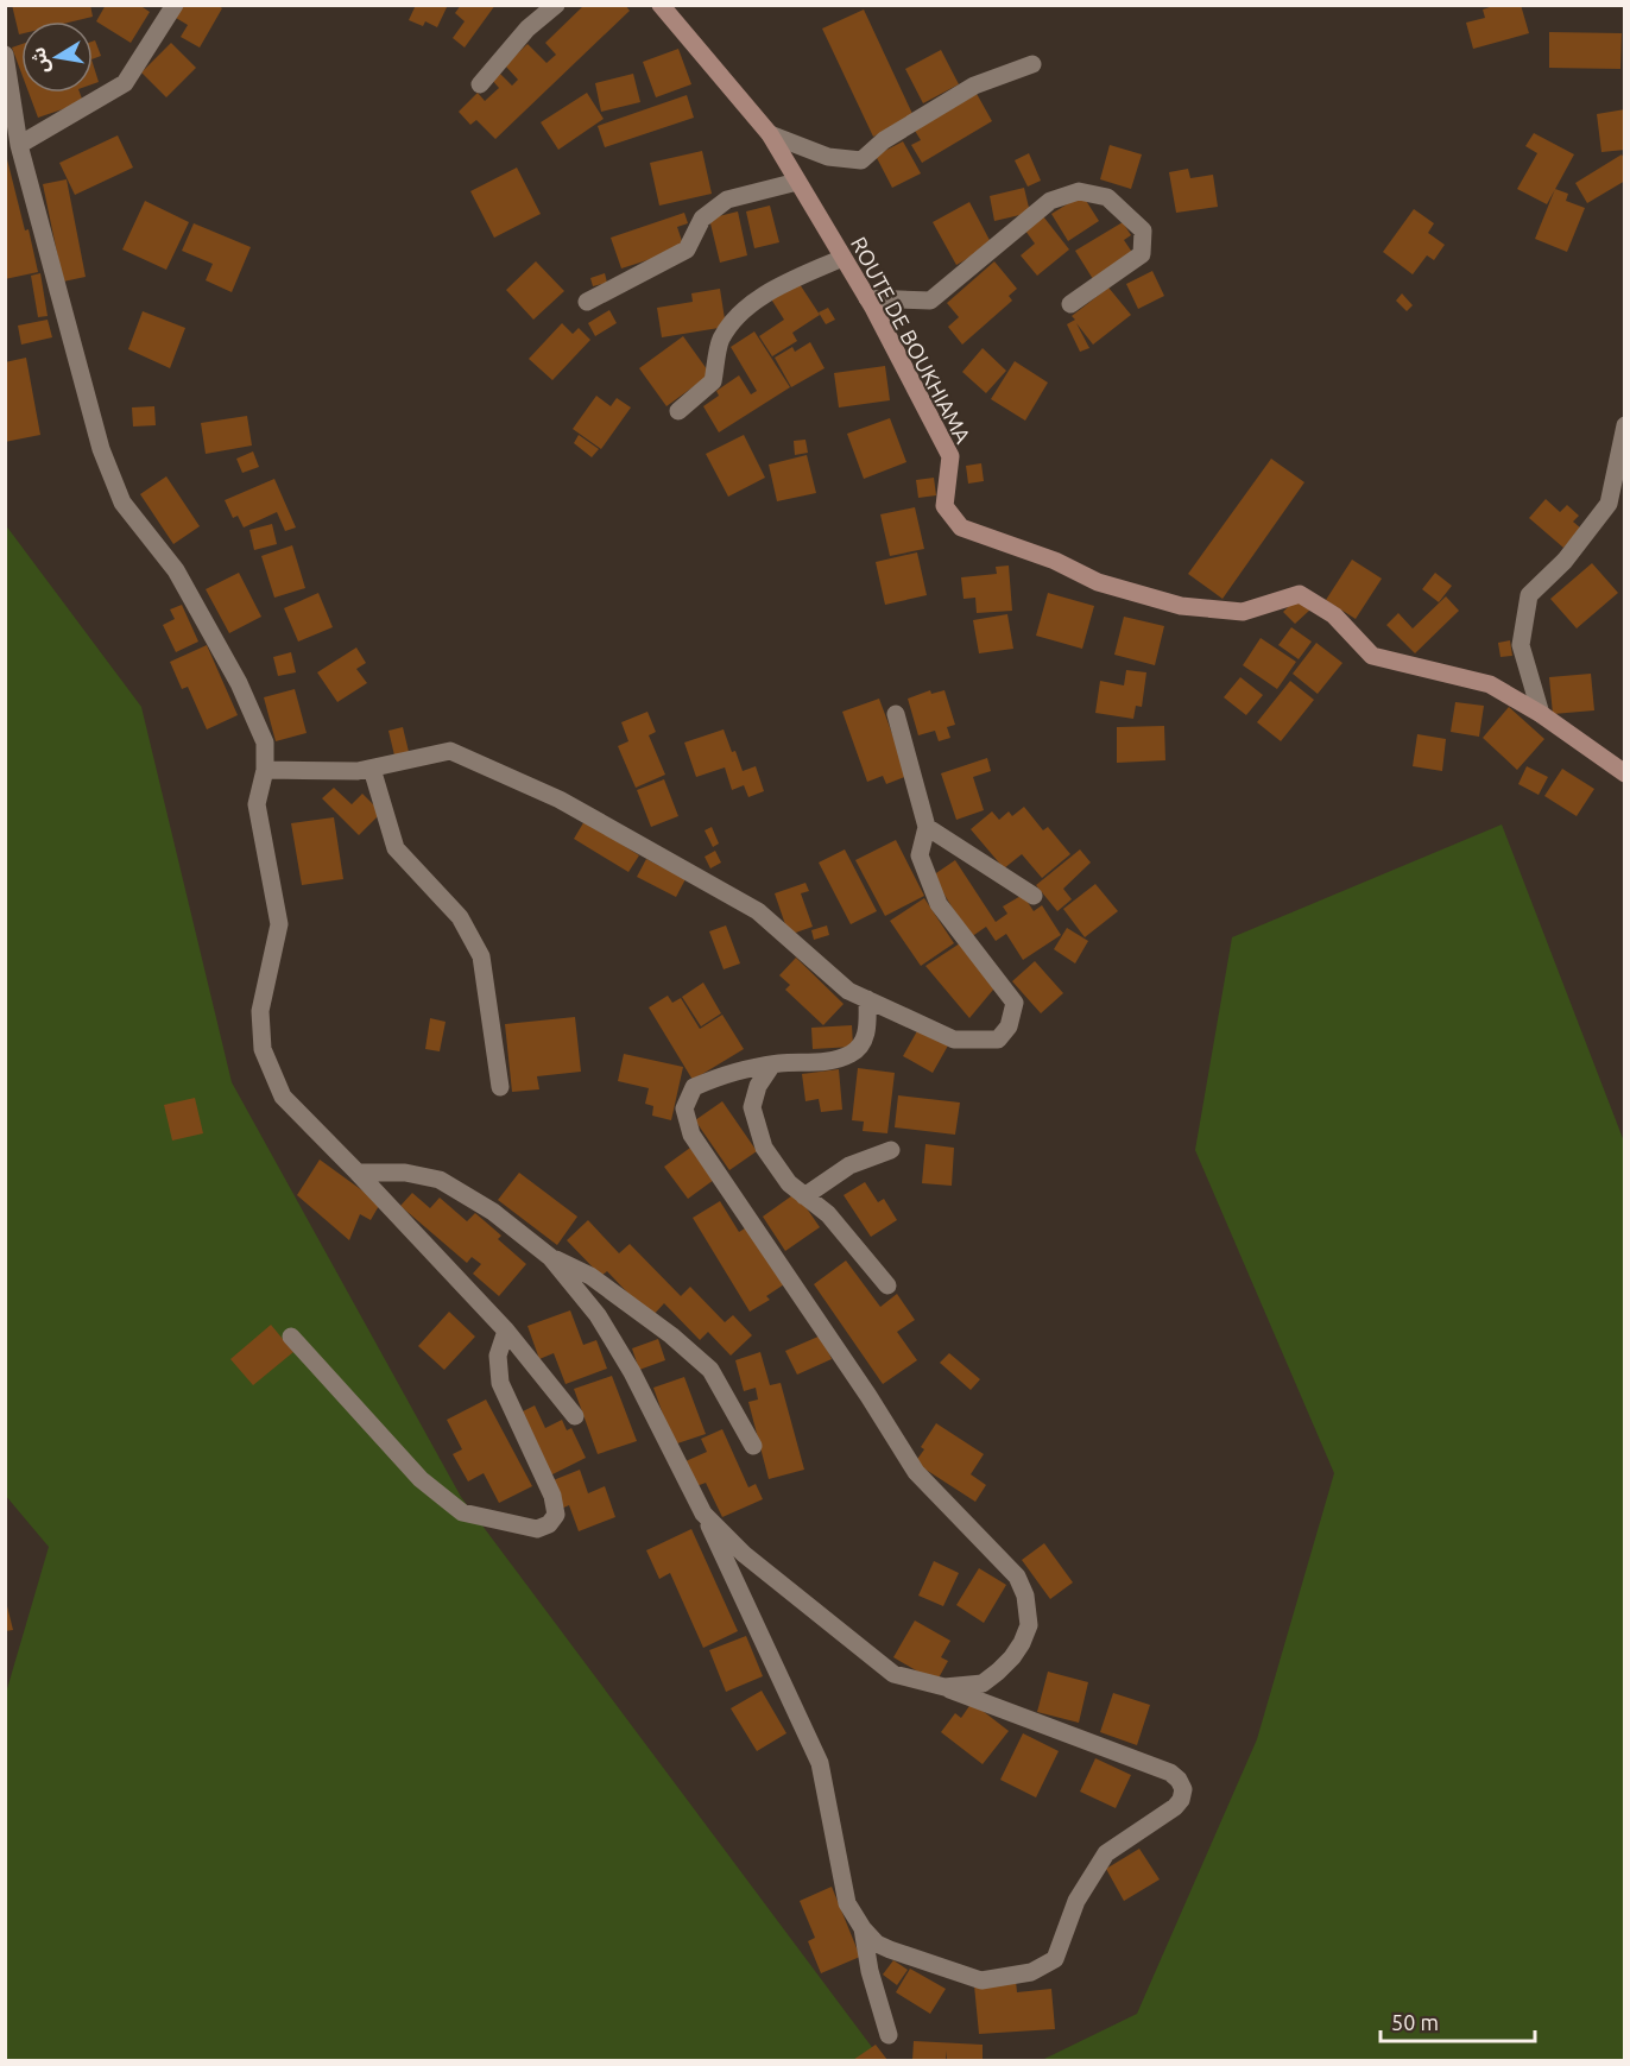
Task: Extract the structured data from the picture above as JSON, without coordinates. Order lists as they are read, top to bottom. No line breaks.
{"streets":{"street":["ROUTE DE BOUKHIAMA"]},"scale_bar":"50 m","north":"left"}
